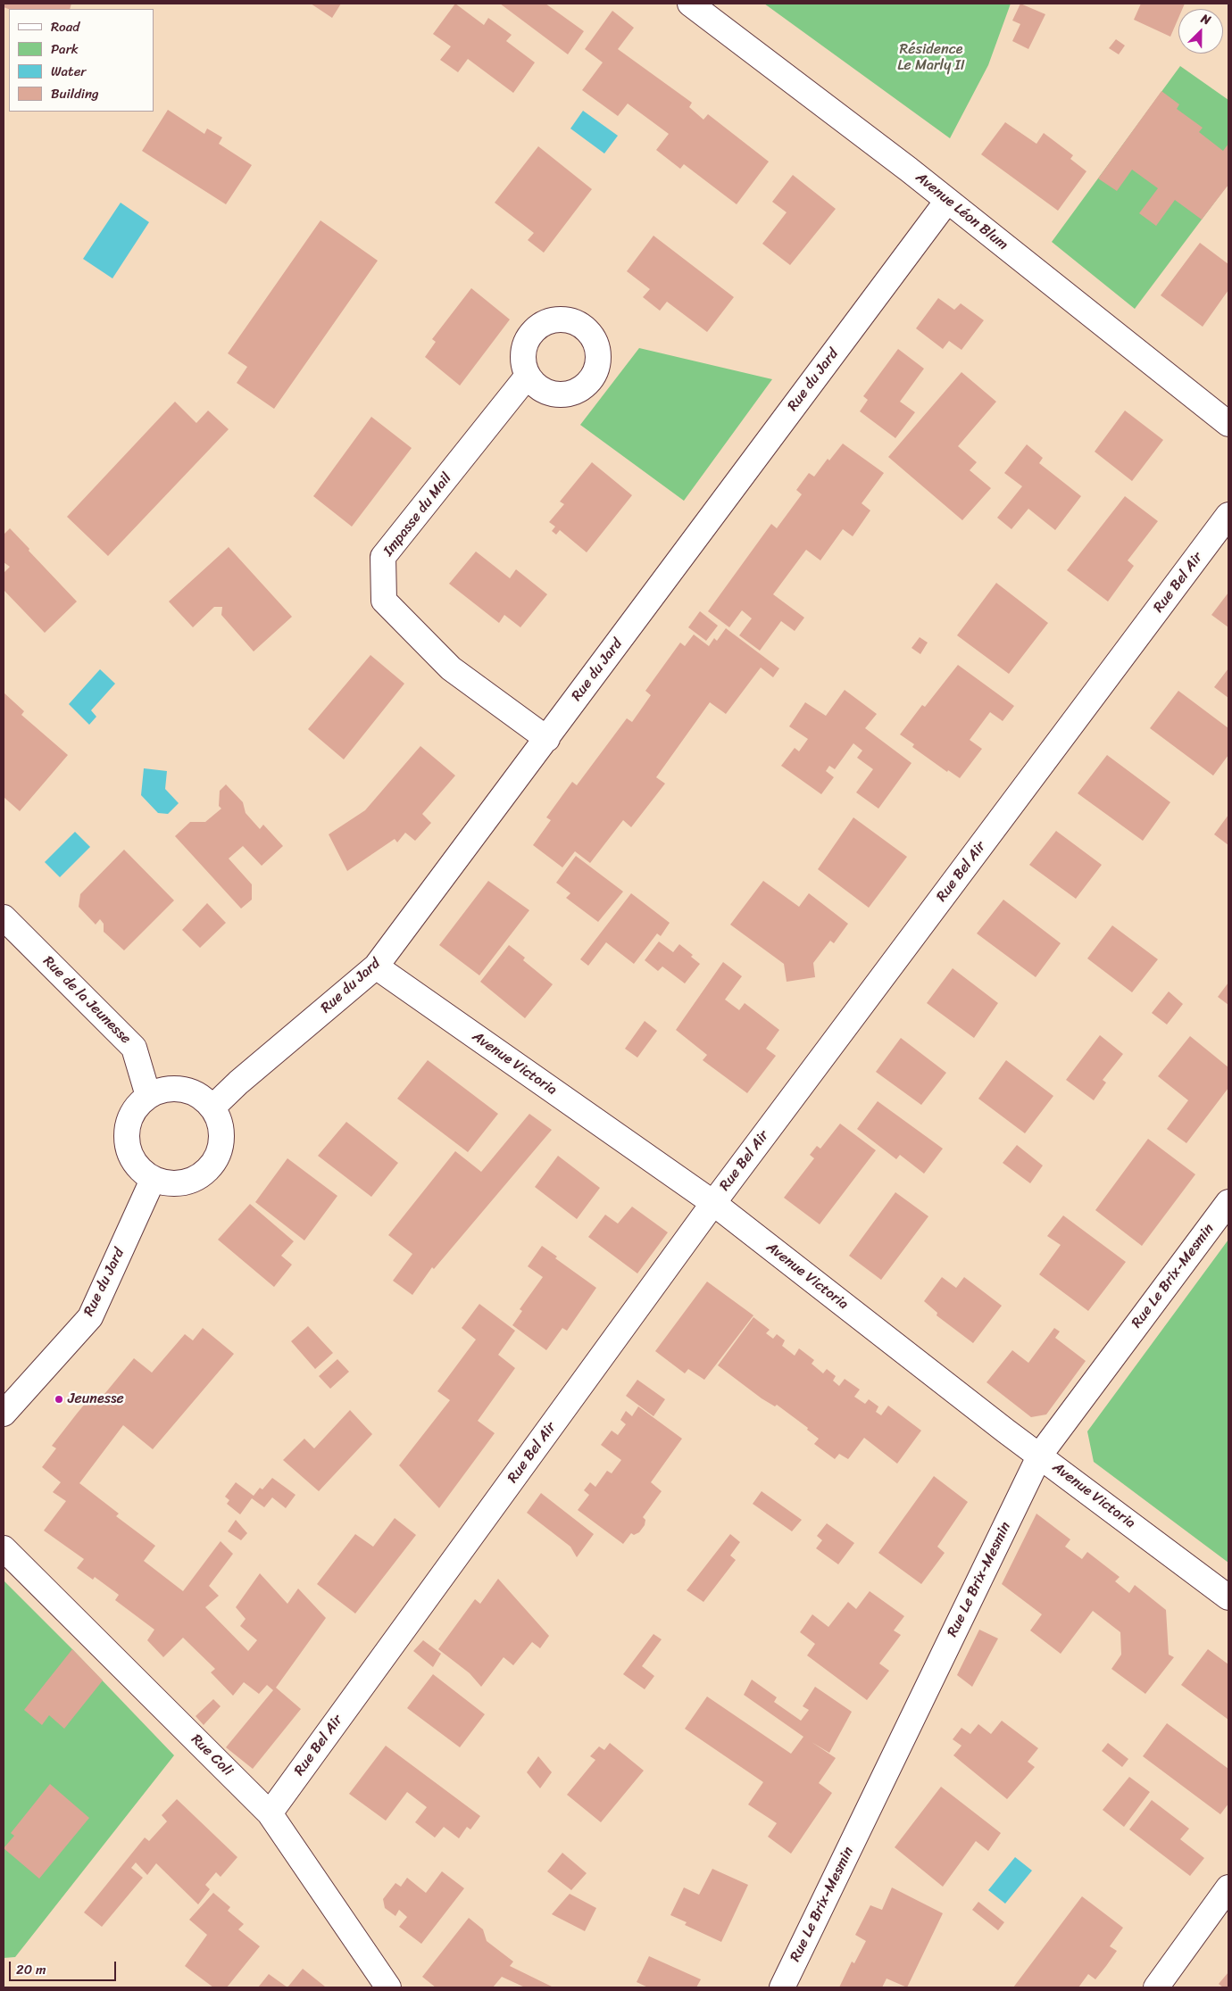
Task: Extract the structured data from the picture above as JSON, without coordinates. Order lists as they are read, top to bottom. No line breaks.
{"streets":{"street":["Avenue Léon Blum","Rue du Jard","Impasse du Mail","Rue Bel Air","Rue de la Jeunesse","Avenue Victoria","Rue Le Brix-Mesmin","Rue Coli"]},"crossings":[["Avenue Léon Blum","Rue du Jard"],["Rue du Jard","Impasse du Mail"],["Rue du Jard","Rue de la Jeunesse"],["Rue du Jard","Avenue Victoria"],["Rue Bel Air","Avenue Victoria"],["Rue Bel Air","Rue Coli"],["Avenue Victoria","Rue Le Brix-Mesmin"]],"parks":["Résidence Le Marly II"],"places":["Jeunesse"],"legend":["Road","Park","Water","Building"],"scale_bar":"20 m","north":"top right"}
